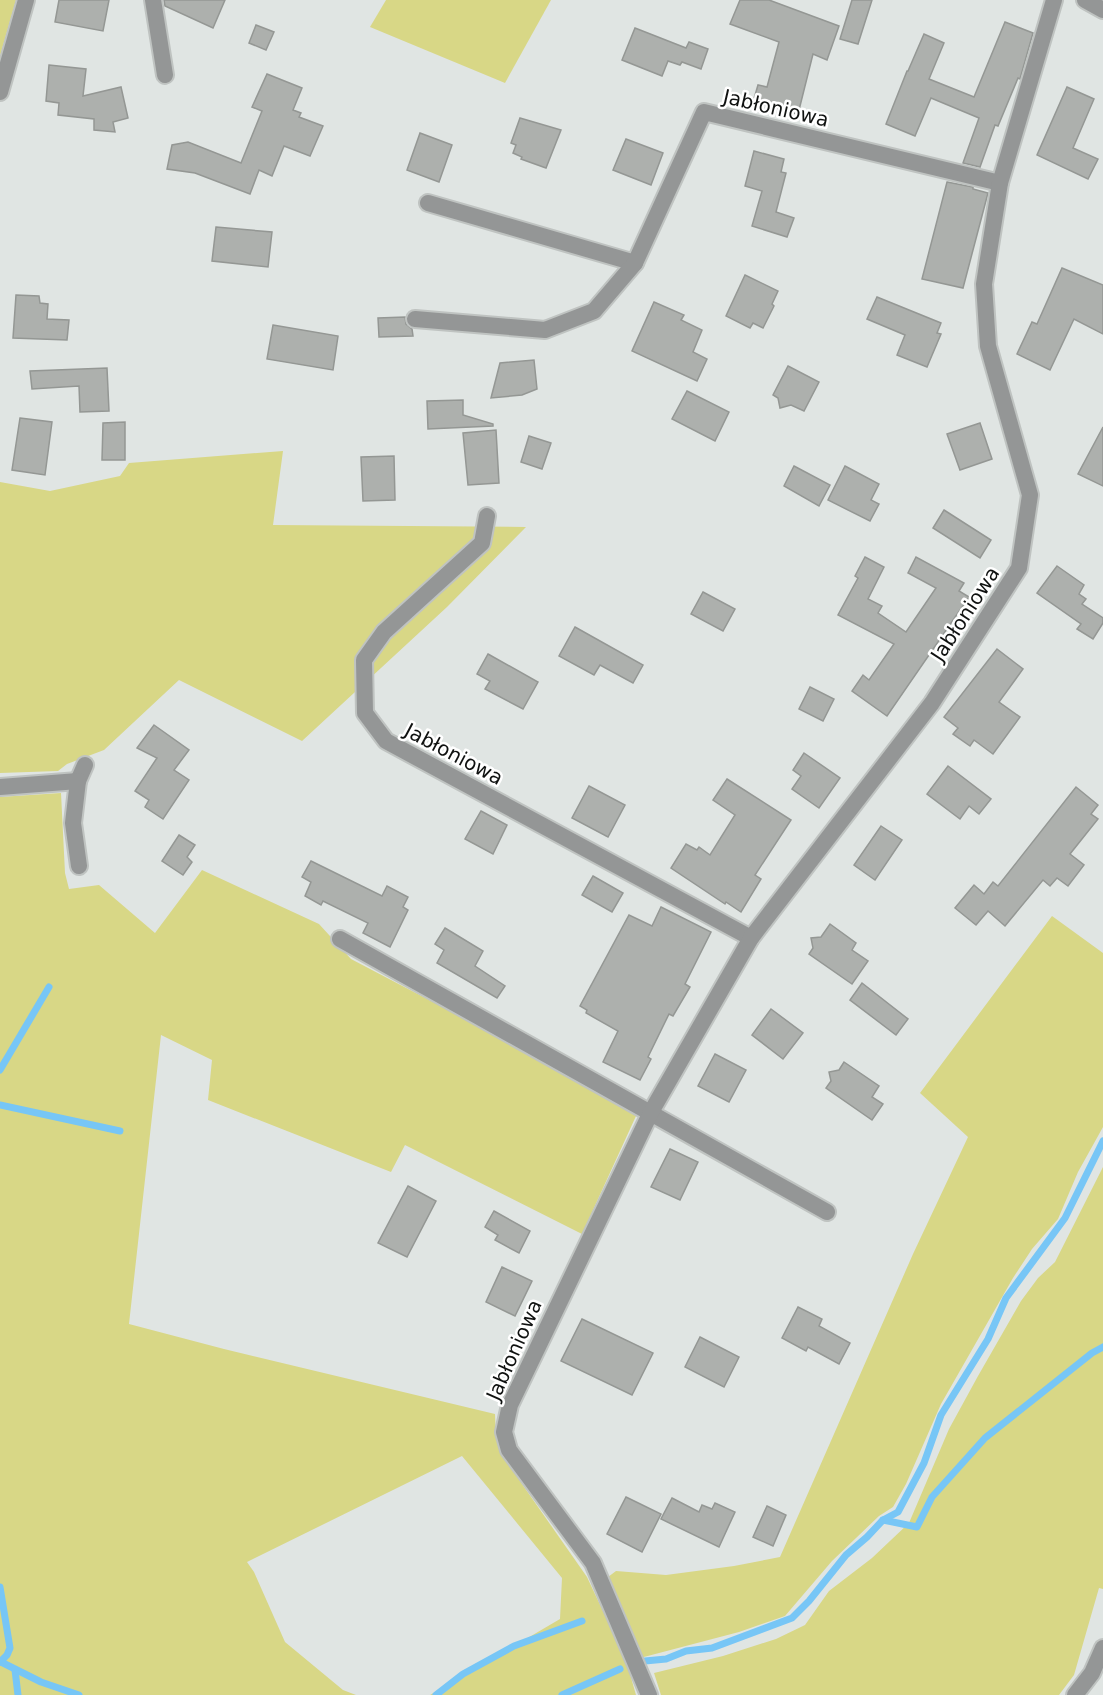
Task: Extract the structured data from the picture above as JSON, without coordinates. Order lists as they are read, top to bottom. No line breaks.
{"streets":{"street":["Jabłoniowa"]}}
